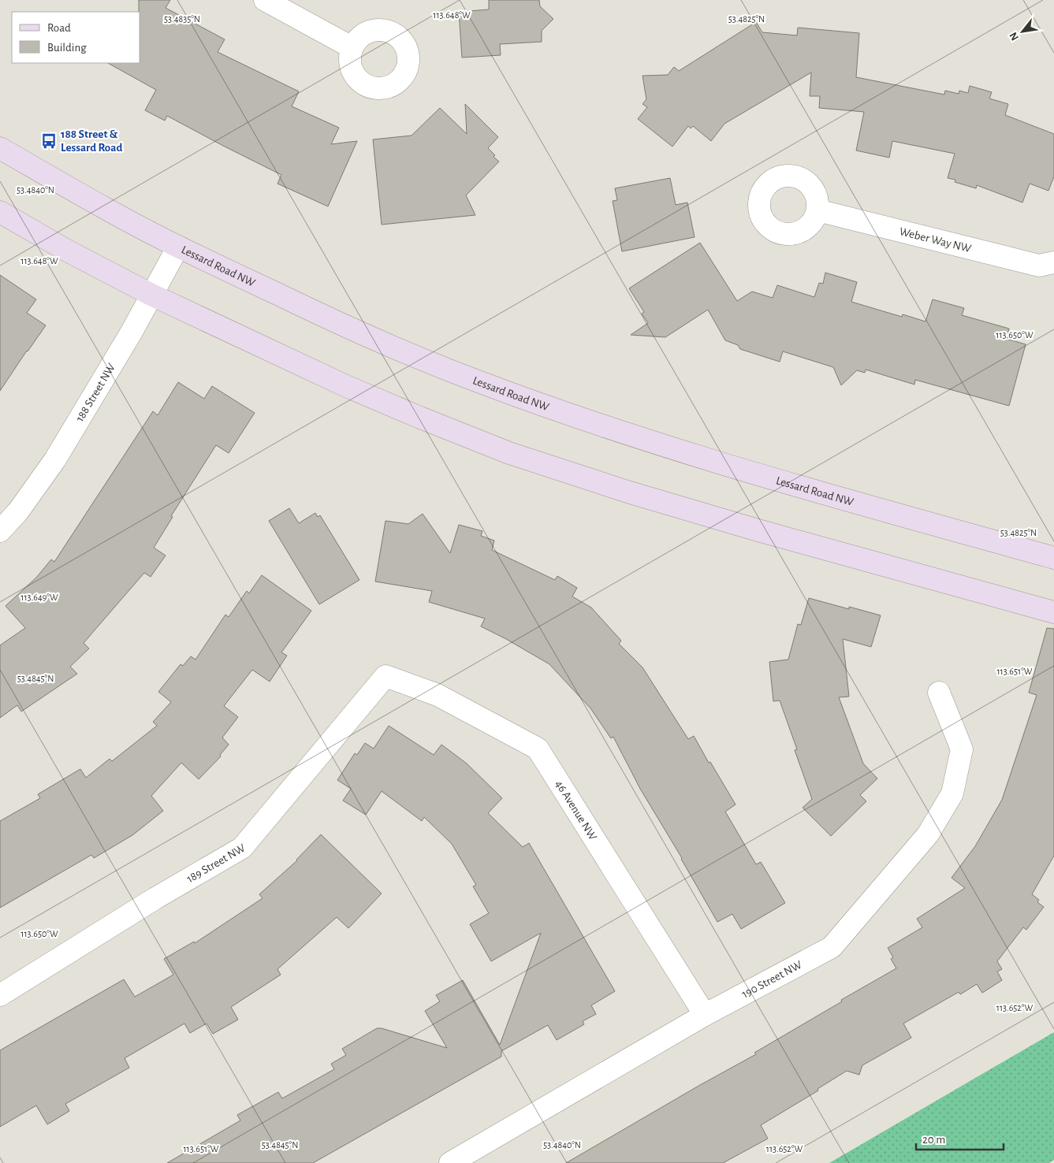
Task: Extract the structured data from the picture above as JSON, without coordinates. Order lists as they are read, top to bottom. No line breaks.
{"streets":{"main road":["Lessard Road NW"],"street":["Weber Way NW","188 Street NW","46 Avenue NW","189 Street NW","190 Street NW"]},"crossings":[["Lessard Road NW","188 Street NW"],["46 Avenue NW","189 Street NW"],["46 Avenue NW","190 Street NW"]],"places":{"bus stop":["188 Street & Lessard Road"]},"legend":["Road","Building"],"scale_bar":"20 m","north":"bottom left","coordinates":["113.648°W","53.4835°N","53.4825°N","53.4840°N","113.650°W","113.649°W","113.651°W","53.4845°N","113.652°W"]}
